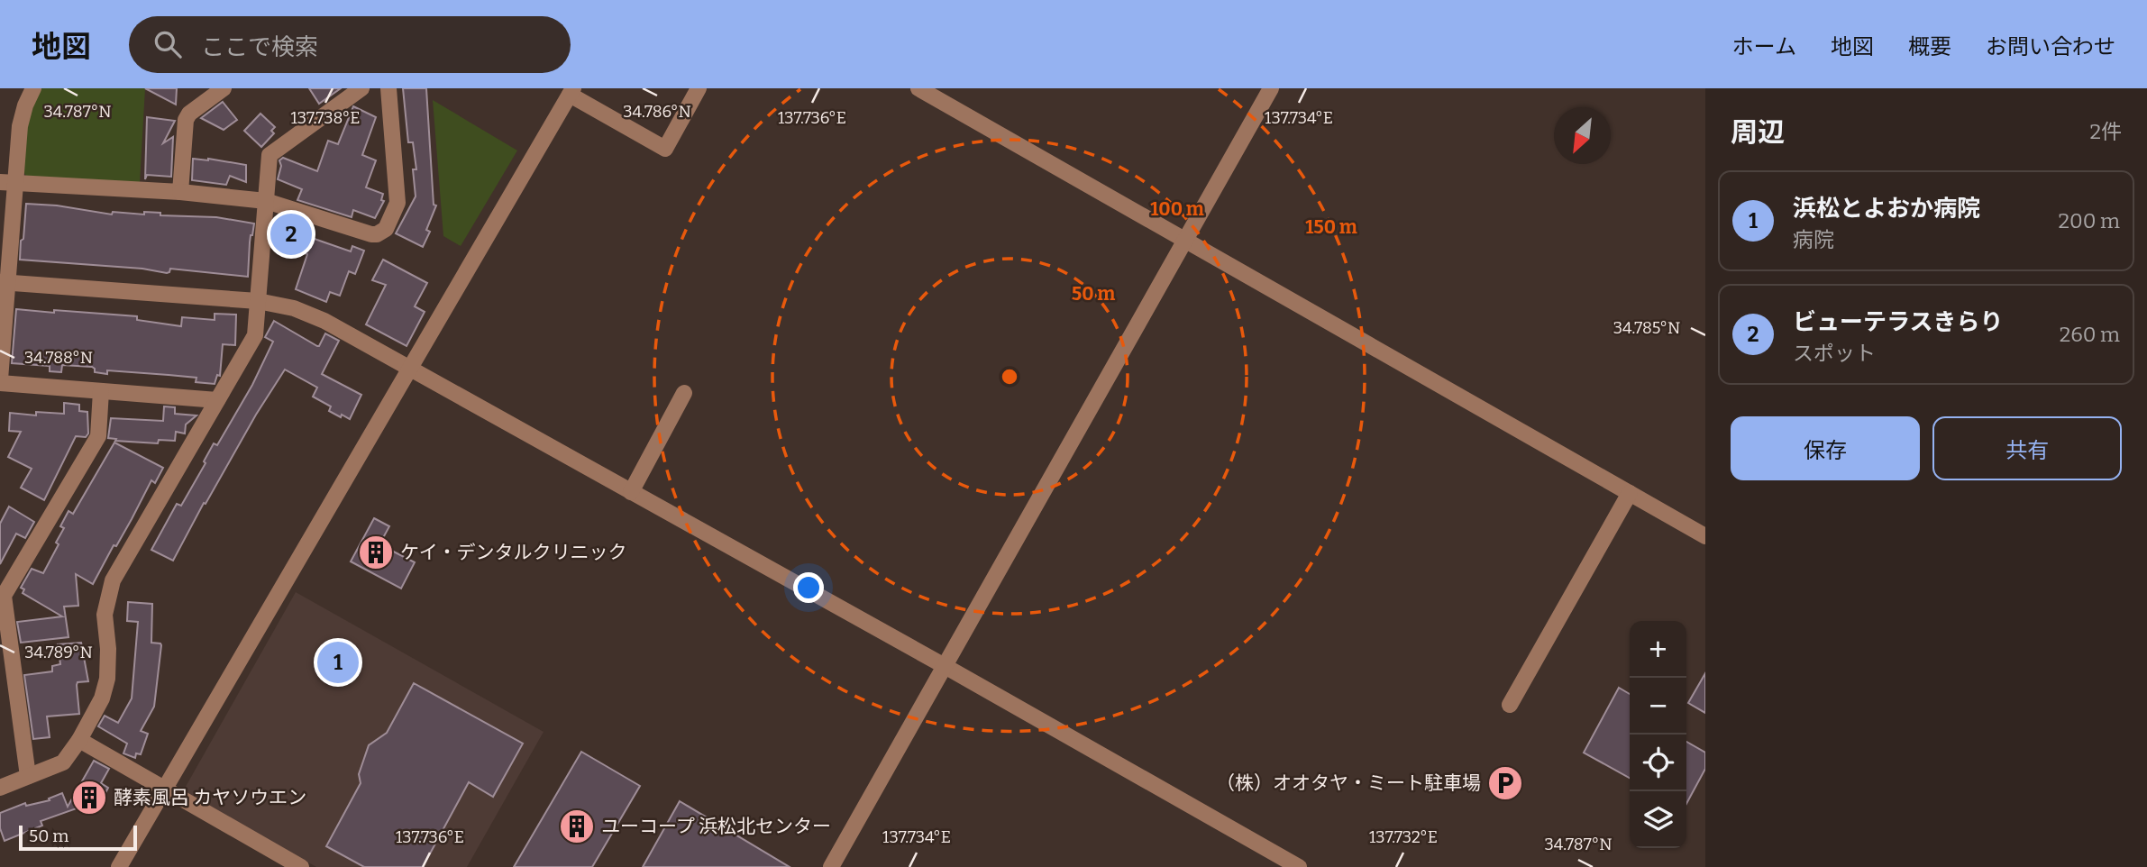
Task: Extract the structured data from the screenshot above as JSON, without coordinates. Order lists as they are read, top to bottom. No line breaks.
{"places":{"building":["ケイ・デンタルクリニック","酵素風呂 カヤソウエン","ユーコープ 浜松北センター"],"parking":["（株）オオタヤ・ミート駐車場"]},"scale_bar":"50 m","north":"bottom left","page":{"header":"地図","search":"ここで検索","nav":["ホーム","地図","概要","お問い合わせ"],"heading":["周辺","2件"],"list":[{"mark":"1","name":"浜松とよおか病院","note":"病院","value":"200 m"},{"mark":"2","name":"ビューテラスきらり","note":"スポット","value":"260 m"}],"pins":["2","1"],"buttons":["保存","共有"],"map_buttons":["+","−"],"scale":"50 m"},"coordinates":["34.787°N","34.786°N","137.738°E","137.736°E","137.734°E","34.785°N","34.788°N","34.789°N","137.732°E"],"rings":["100 m","150 m","50 m"]}
